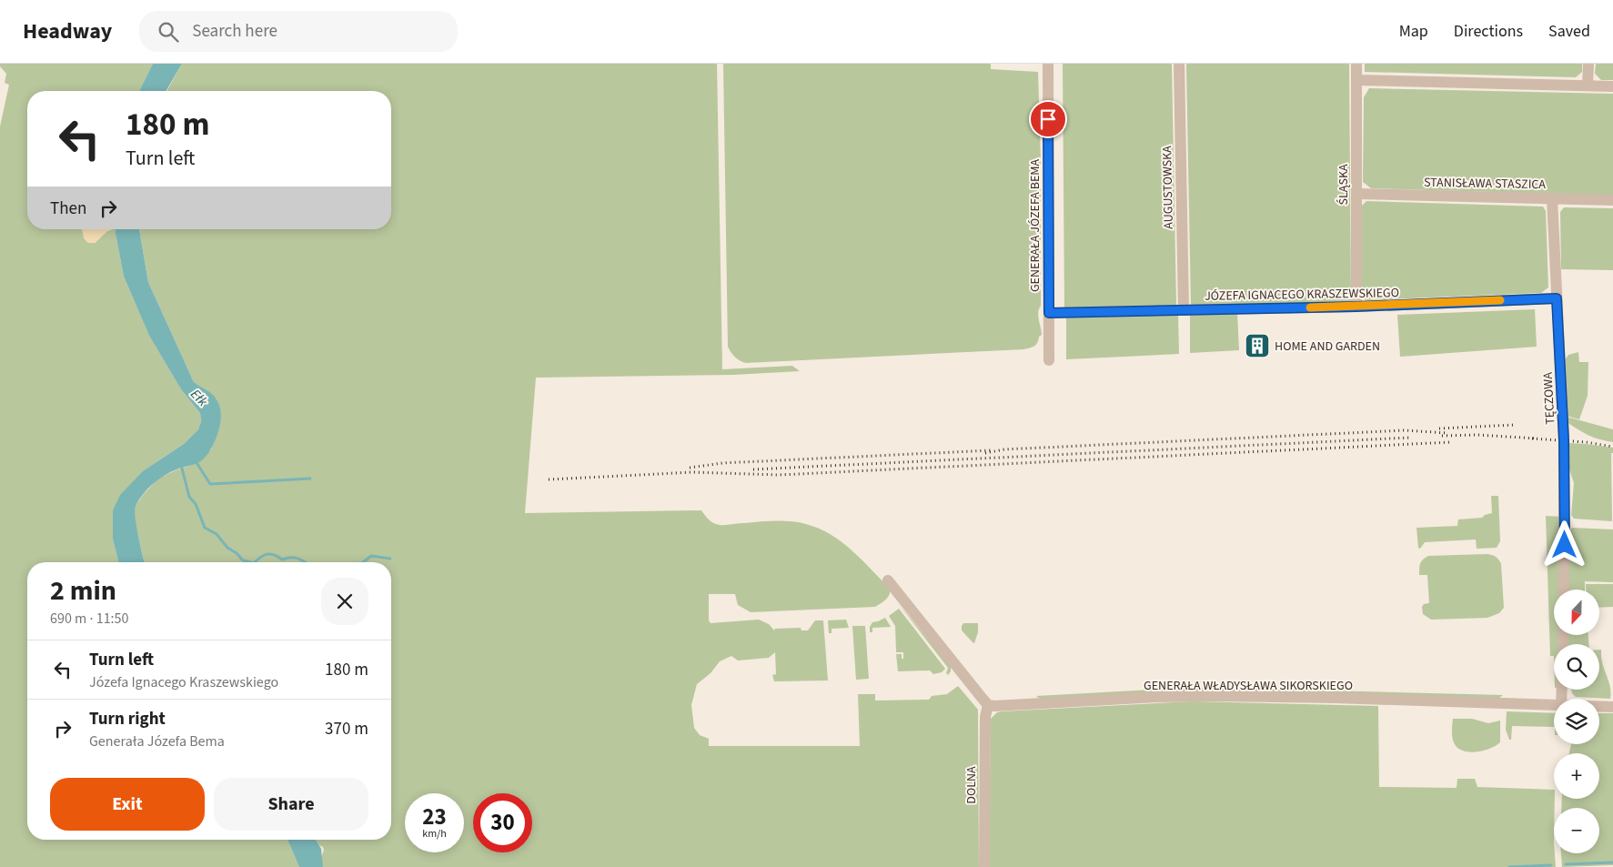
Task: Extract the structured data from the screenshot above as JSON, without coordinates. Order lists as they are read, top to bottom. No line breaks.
{"streets":{"street":["STANISŁAWA STASZICA","ŚLĄSKA","AUGUSTOWSKA","GENERAŁA JÓZEFA BEMA","JÓZEFA IGNACEGO KRASZEWSKIEGO","TĘCZOWA","GENERAŁA WŁADYSŁAWA SIKORSKIEGO","DOLNA"]},"crossings":[["STANISŁAWA STASZICA","ŚLĄSKA"],["STANISŁAWA STASZICA","TĘCZOWA"],["ŚLĄSKA","JÓZEFA IGNACEGO KRASZEWSKIEGO"],["AUGUSTOWSKA","JÓZEFA IGNACEGO KRASZEWSKIEGO"],["GENERAŁA JÓZEFA BEMA","JÓZEFA IGNACEGO KRASZEWSKIEGO"],["JÓZEFA IGNACEGO KRASZEWSKIEGO","TĘCZOWA"],["GENERAŁA WŁADYSŁAWA SIKORSKIEGO","DOLNA"]],"water":["Ełk"],"places":{"building":["HOME AND GARDEN"]},"north":"bottom","page":{"header":"Headway","search":"Search here","nav":["Map","Directions","Saved"],"turn":["180 m","Turn left"],"then":"Then","heading":["2 min","690 m · 11:50"],"map_buttons":["+","−"],"list":[{"name":"Turn left","note":"Józefa Ignacego Kraszewskiego","value":"180 m"},{"name":"Turn right","note":"Generała Józefa Bema","value":"370 m"}],"buttons":["Exit","Share"],"speed":"23 km/h","limit":"30"}}
